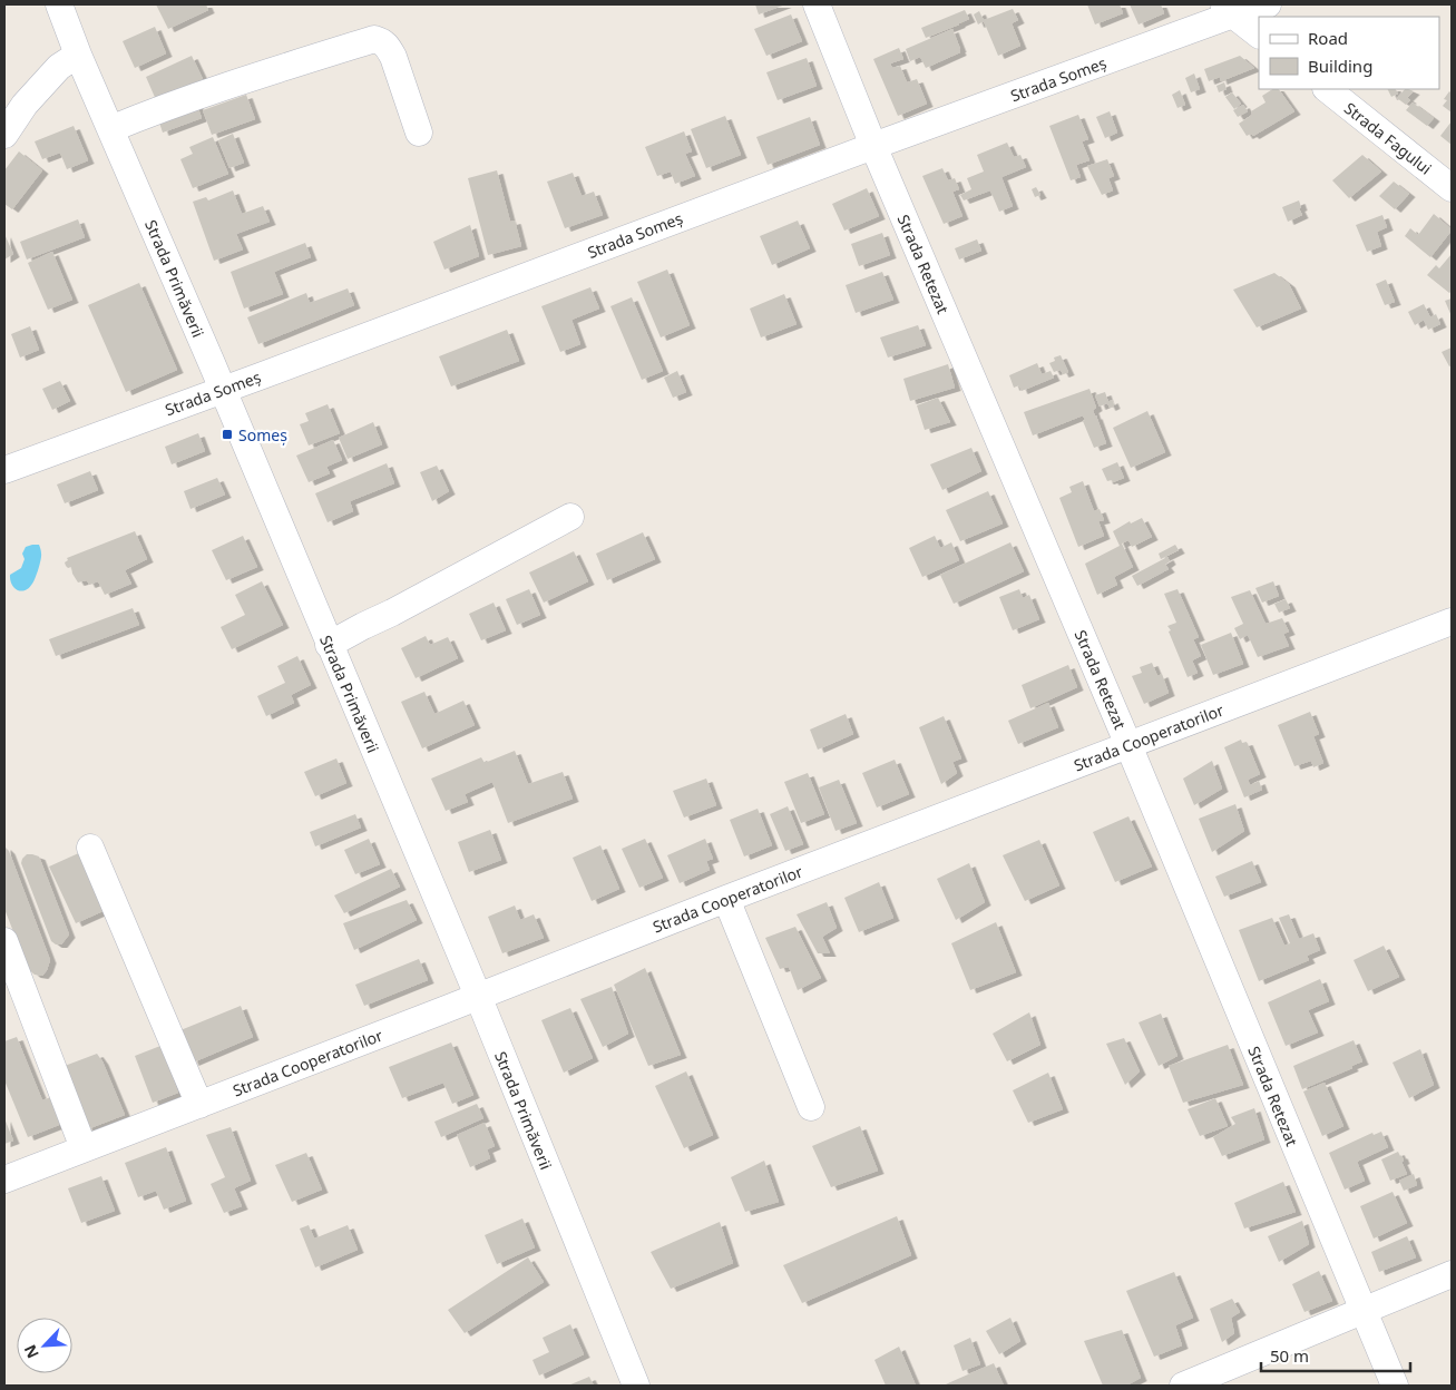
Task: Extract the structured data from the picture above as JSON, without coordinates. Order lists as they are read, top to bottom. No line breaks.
{"streets":{"street":["Strada Someș","Strada Fagului","Strada Retezat","Strada Primăverii","Strada Cooperatorilor"]},"crossings":[["Strada Someș","Strada Retezat"],["Strada Someș","Strada Primăverii"],["Strada Retezat","Strada Cooperatorilor"],["Strada Primăverii","Strada Cooperatorilor"]],"places":{"transit":["Someș"]},"legend":["Road","Building"],"scale_bar":"50 m","north":"bottom left"}
